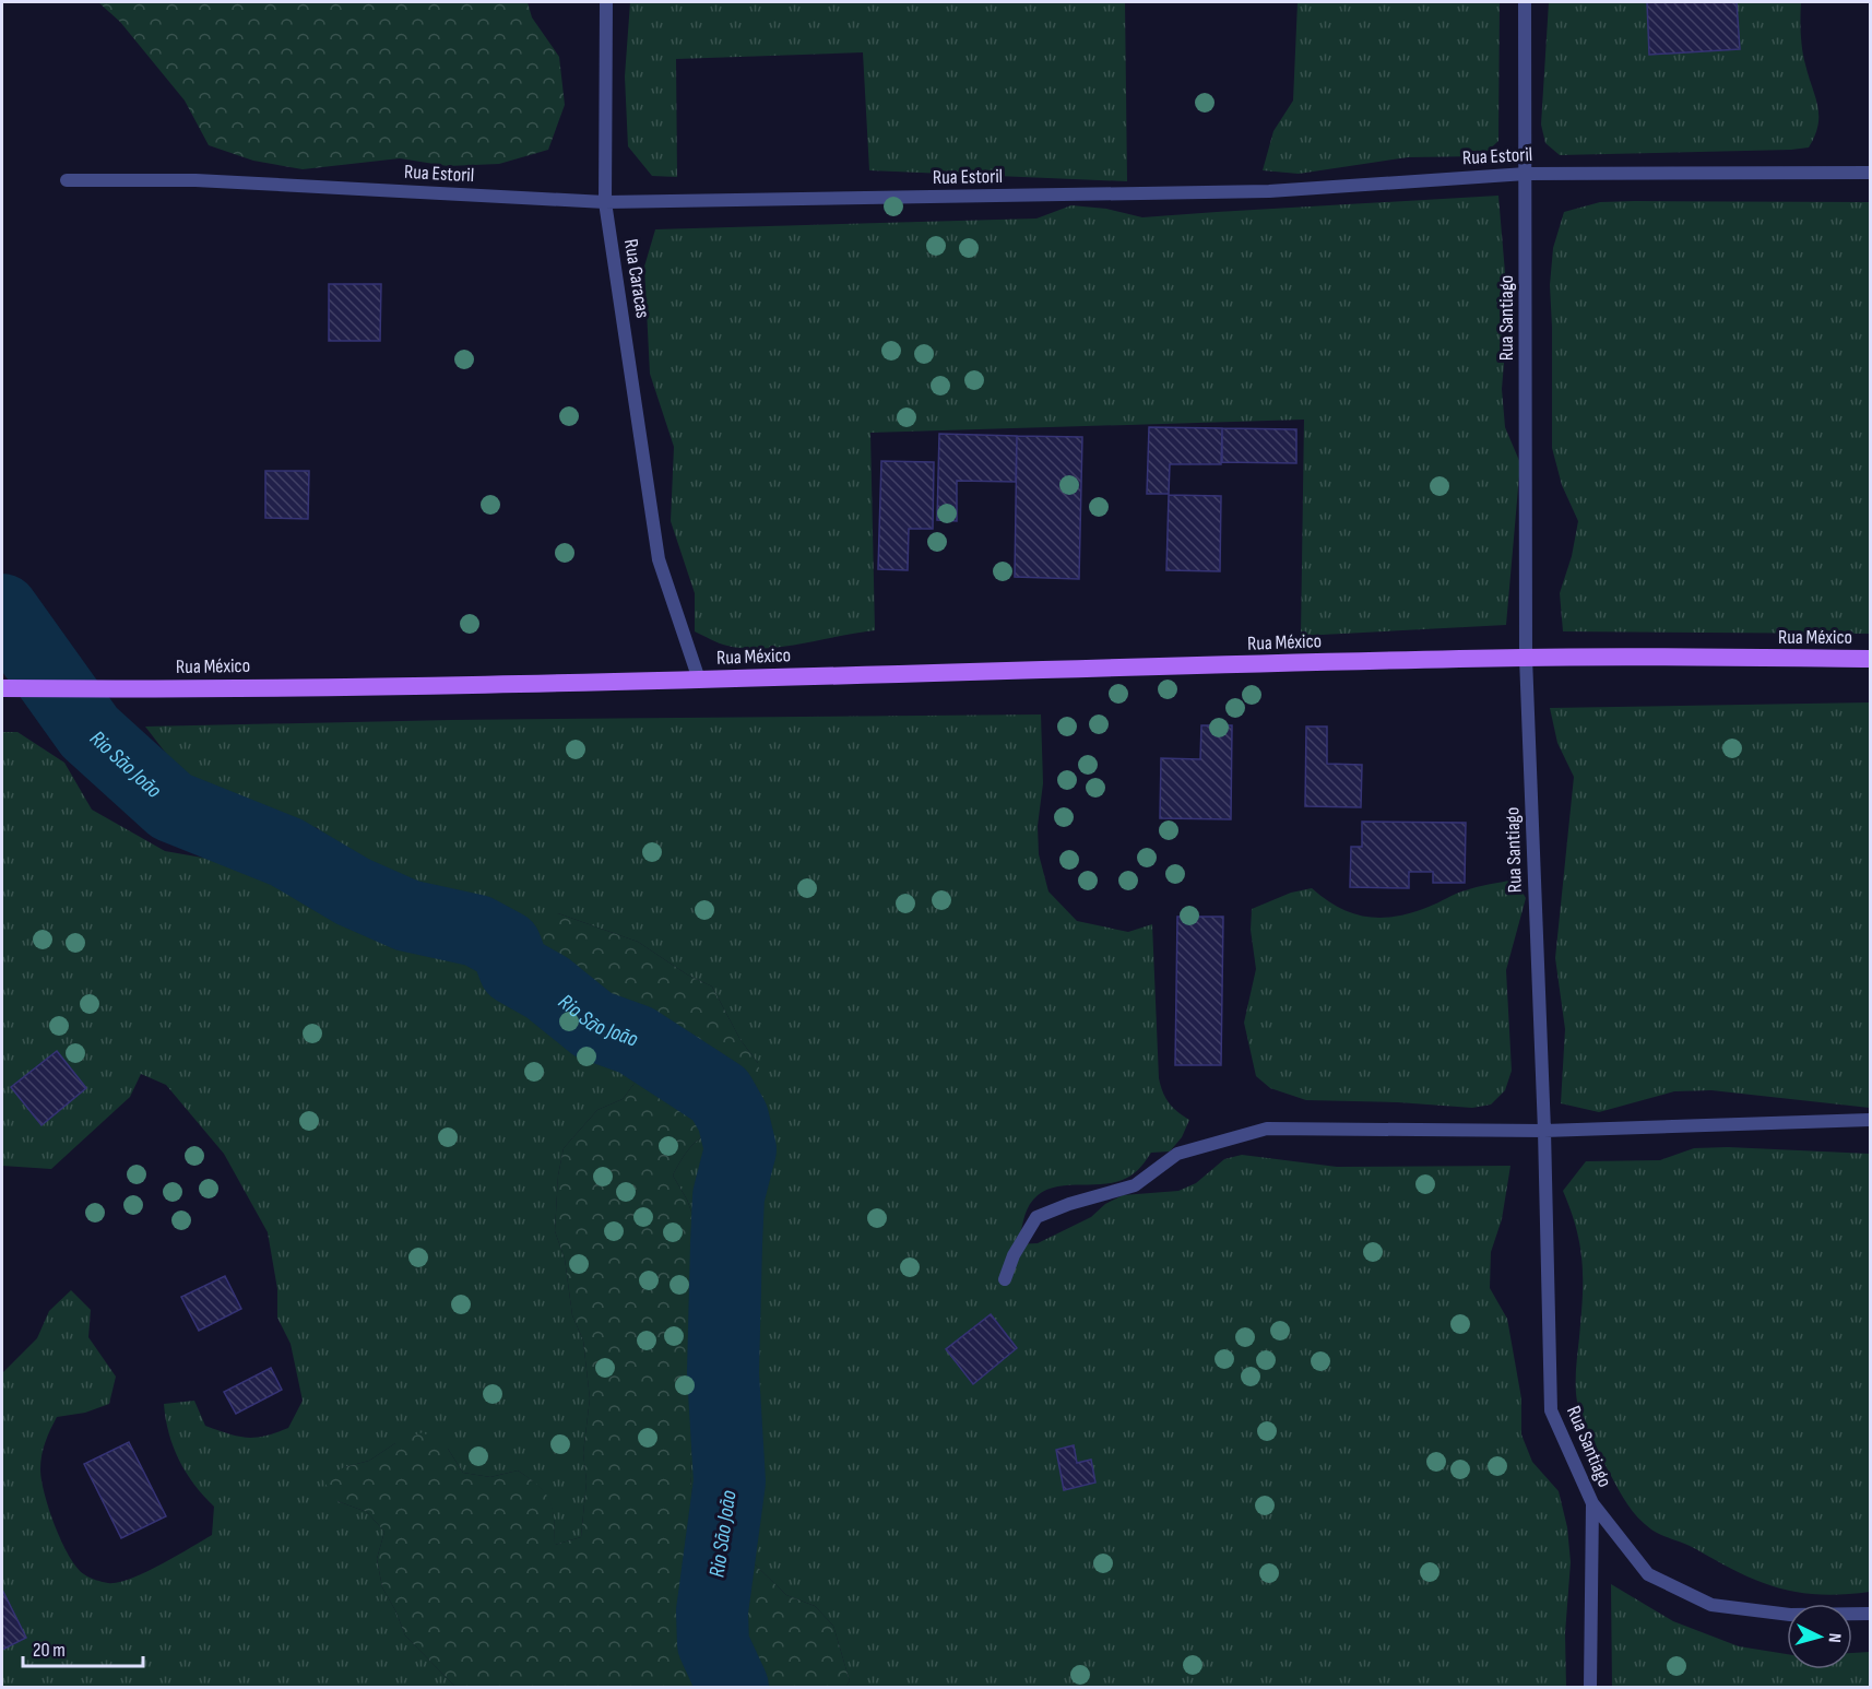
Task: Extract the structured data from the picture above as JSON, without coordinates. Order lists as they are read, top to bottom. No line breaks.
{"streets":{"main road":["Rua México"],"street":["Rua Estoril","Rua Caracas","Rua Santiago"]},"crossings":[["Rua Estoril","Rua Caracas"],["Rua Estoril","Rua Santiago"],["Rua Caracas","Rua México"],["Rua Santiago","Rua México"]],"water":["Rio São João"],"scale_bar":"20 m","north":"right"}
